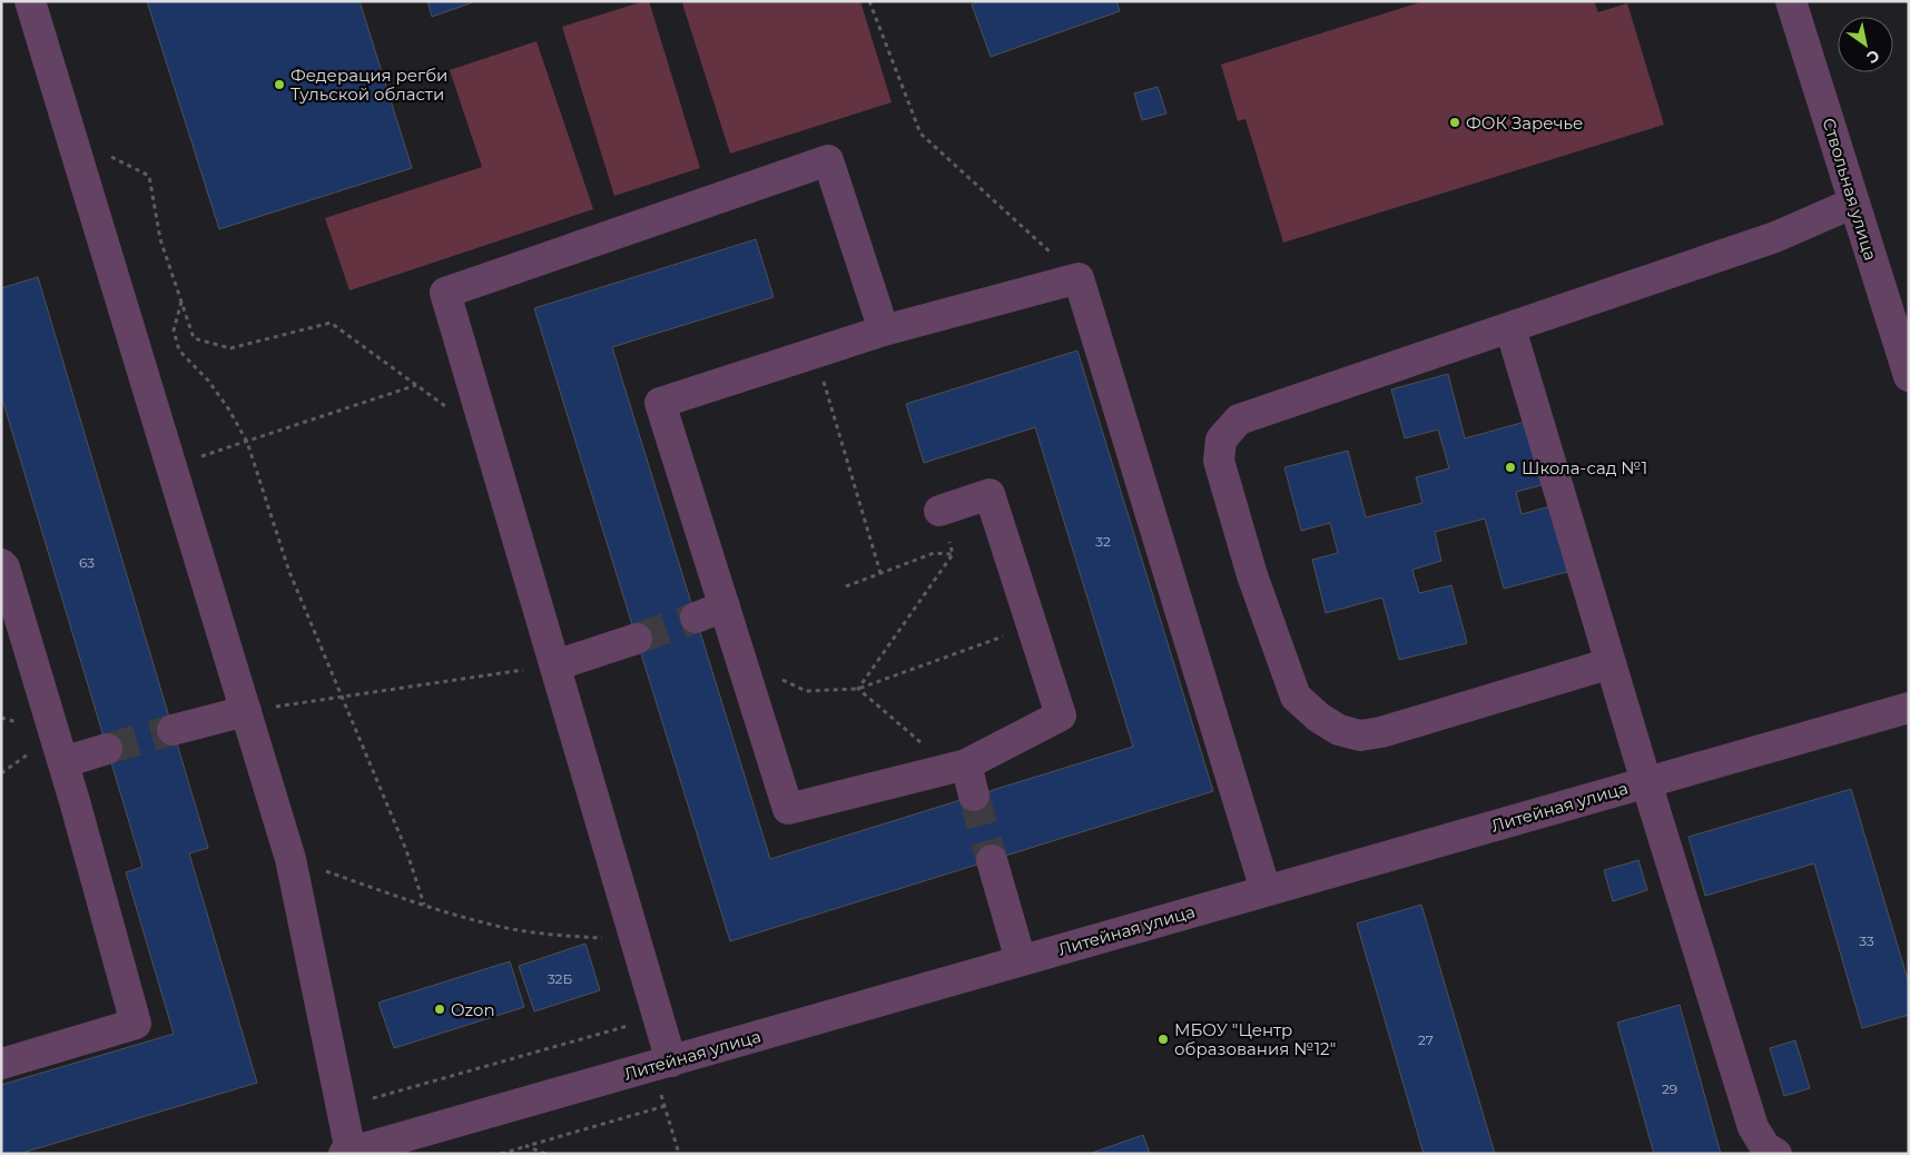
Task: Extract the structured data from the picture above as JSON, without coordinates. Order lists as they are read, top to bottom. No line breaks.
{"streets":{"street":["Ствольная улица","Литейная улица"]},"places":["Федерация регби Тульской области","ФОК Заречье","Школа-сад №1","Ozon","МБОУ \"Центр образования №12\""],"house_numbers":["32","63","33","32Б","27","29"],"north":"bottom right"}
